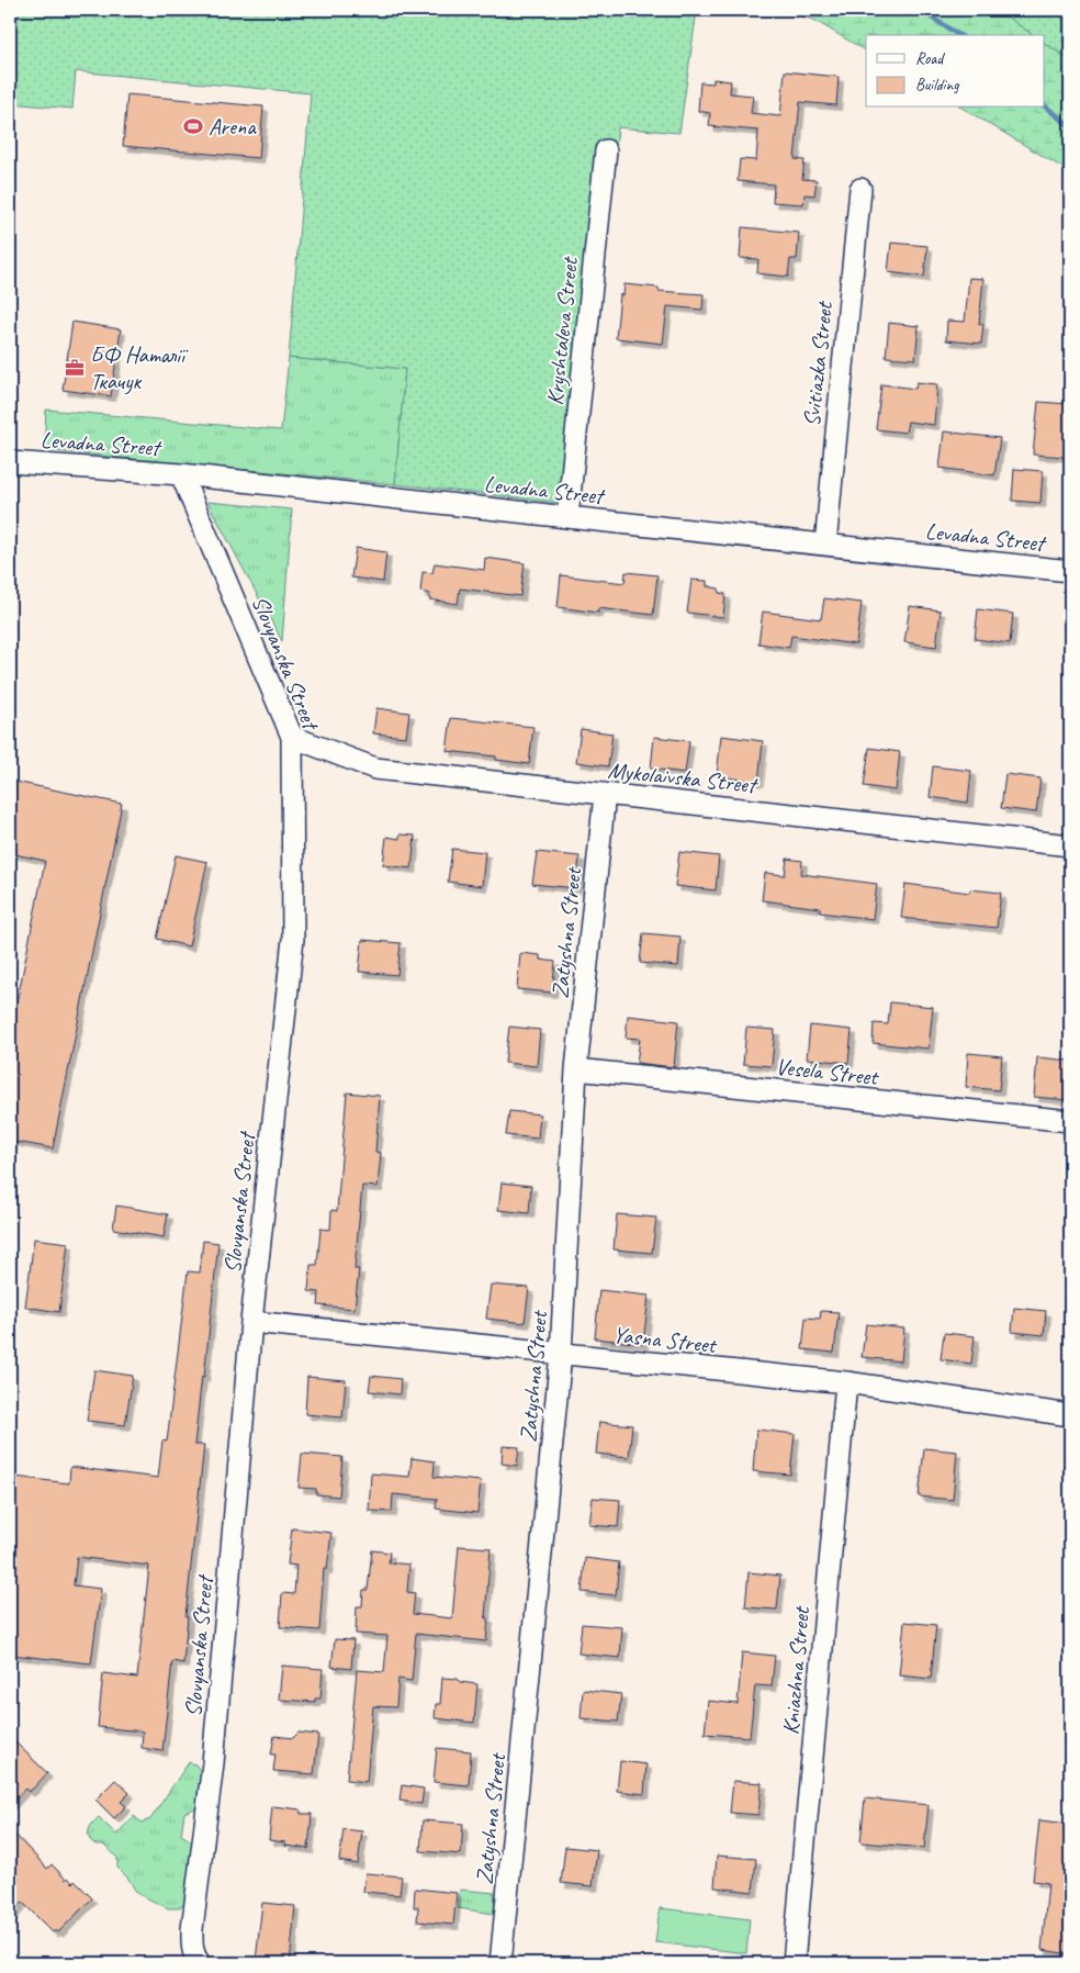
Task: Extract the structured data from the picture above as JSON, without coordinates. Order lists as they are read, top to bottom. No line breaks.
{"streets":{"street":["Kryshtaleva Street","Svitiazka Street","Levadna Street","Slovyanska Street","Mykolaivska Street","Zatyshna Street","Vesela Street","Yasna Street","Kniazhna Street"]},"crossings":[["Kryshtaleva Street","Levadna Street"],["Svitiazka Street","Levadna Street"],["Levadna Street","Slovyanska Street"],["Slovyanska Street","Mykolaivska Street"],["Slovyanska Street","Yasna Street"],["Mykolaivska Street","Zatyshna Street"],["Zatyshna Street","Vesela Street"],["Zatyshna Street","Yasna Street"],["Yasna Street","Kniazhna Street"]],"places":{"sports":["Arena"],"office":["БФ Наталії Ткачук"]},"legend":["Road","Building"]}
